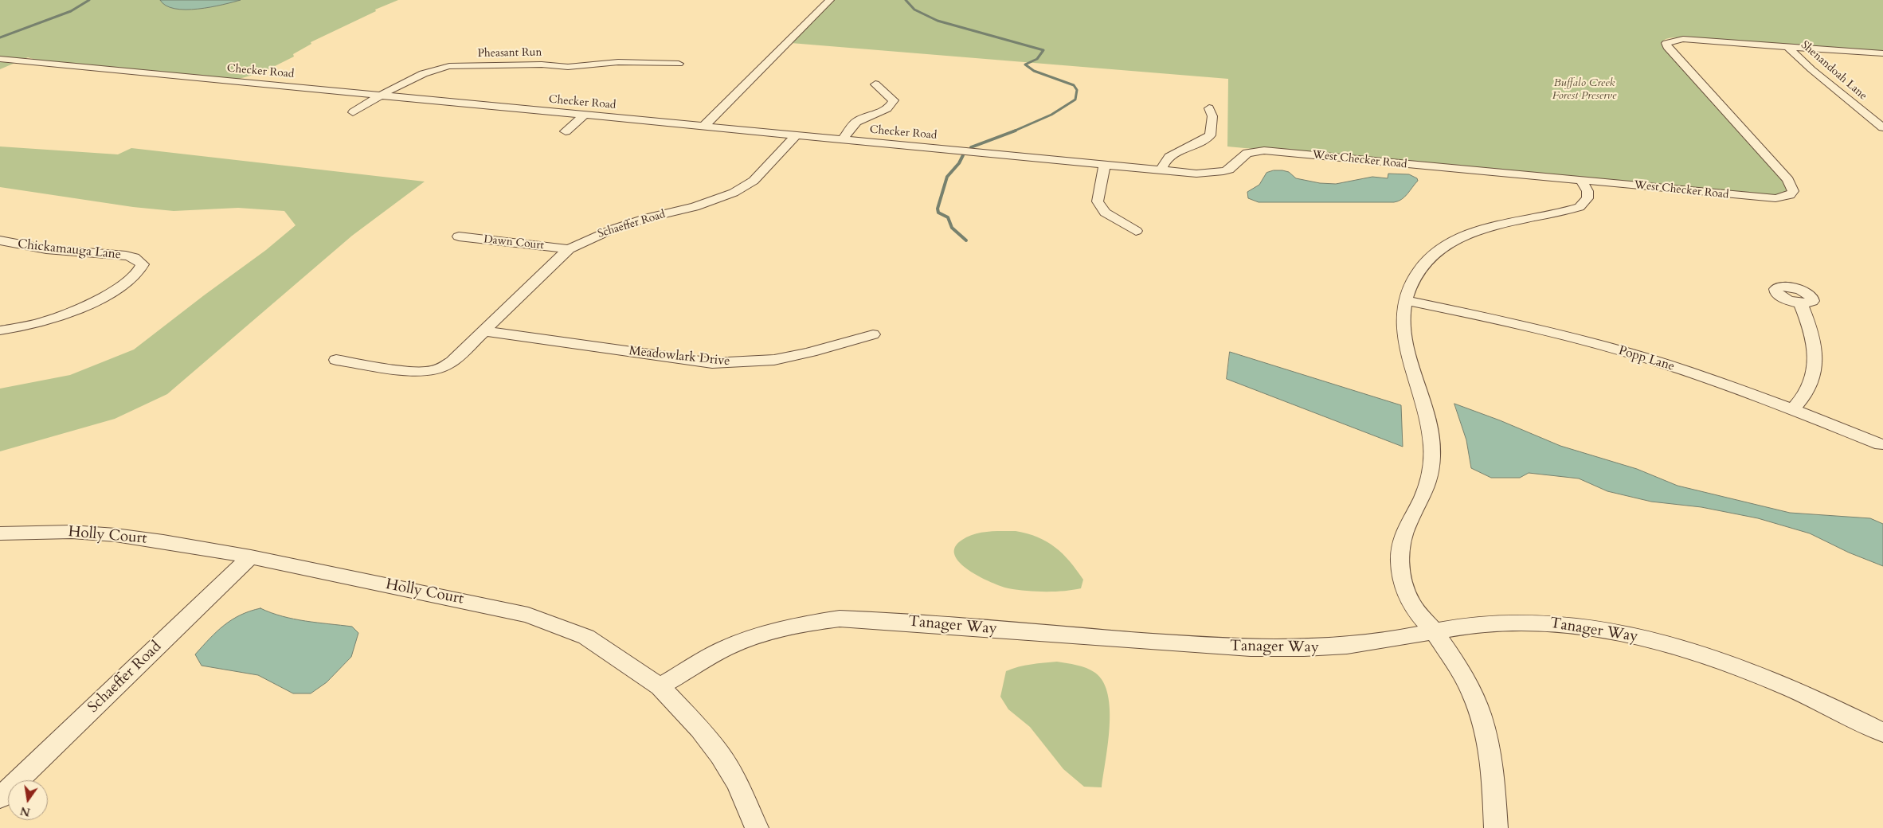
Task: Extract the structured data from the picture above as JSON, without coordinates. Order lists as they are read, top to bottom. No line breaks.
{"streets":{"street":["Pheasant Run","Shenandoah Lane","Checker Road","West Checker Road","Schaeffer Road","Dawn Court","Chickamauga Lane","Meadowlark Drive","Popp Lane","Holly Court","Tanager Way"]},"crossings":[["Pheasant Run","Checker Road"],["Shenandoah Lane","West Checker Road"],["Checker Road","West Checker Road"],["Checker Road","Schaeffer Road"],["Schaeffer Road","Dawn Court"],["Schaeffer Road","Meadowlark Drive"],["Schaeffer Road","Holly Court"],["Holly Court","Tanager Way"]],"parks":["Buffalo Creek Forest Preserve"],"north":"bottom"}
